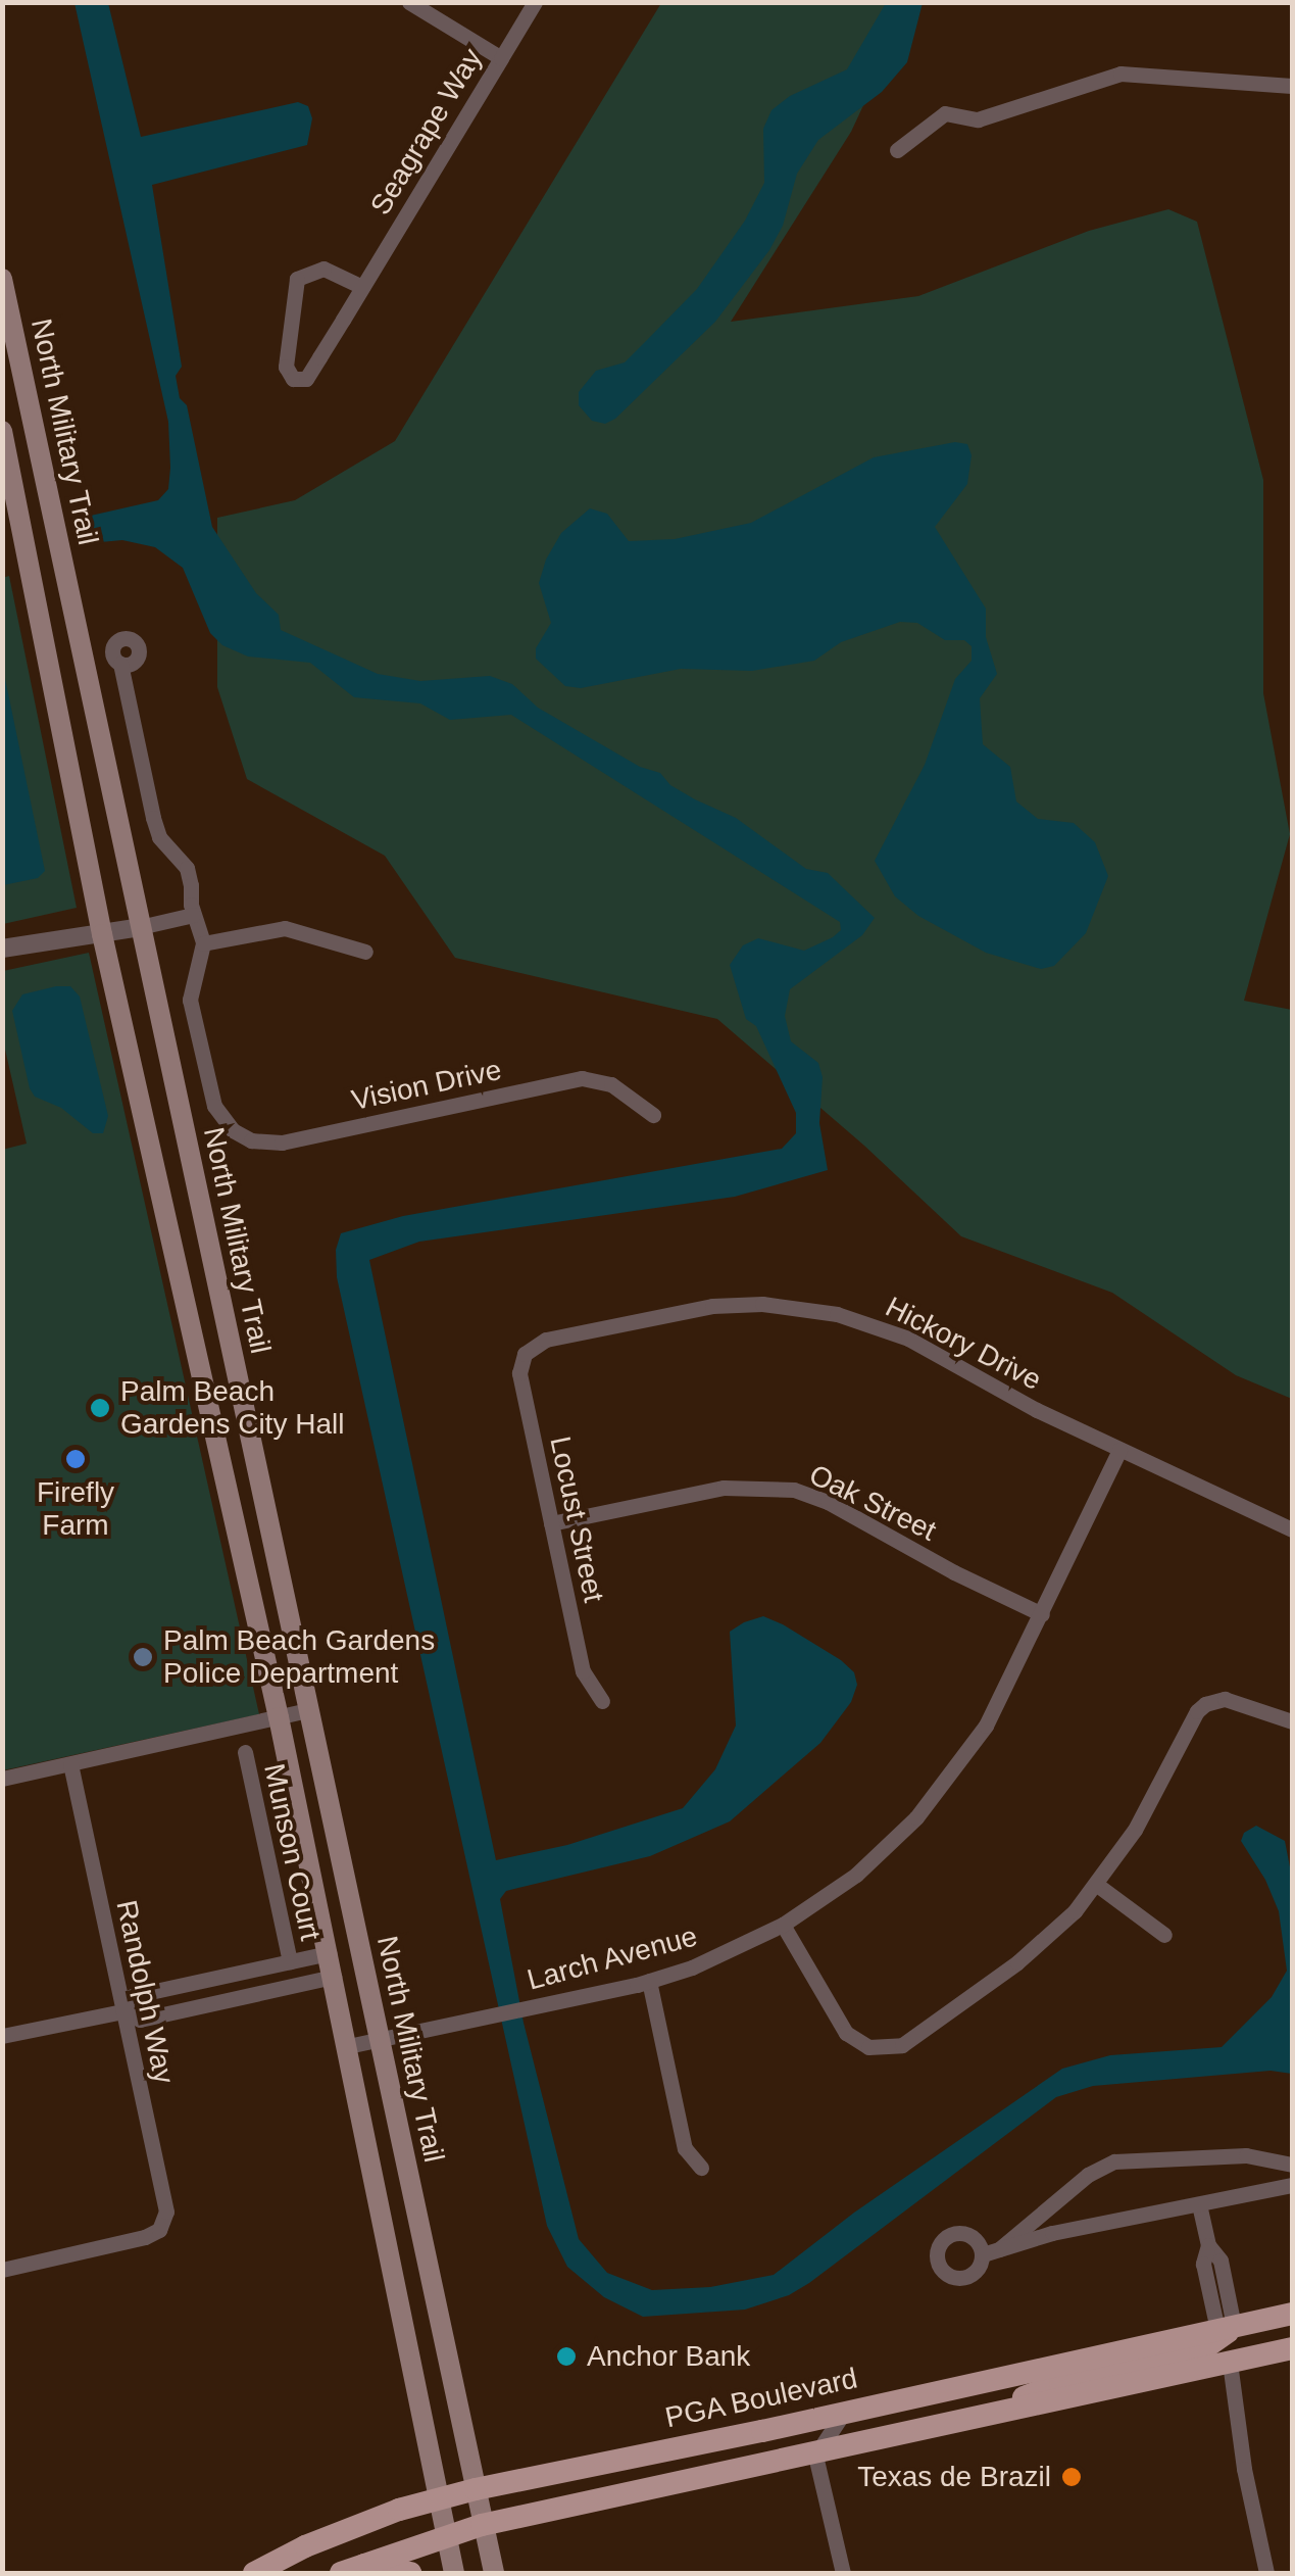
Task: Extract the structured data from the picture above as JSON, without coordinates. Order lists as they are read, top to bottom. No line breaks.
{"streets":{"main road":["North Military Trail","PGA Boulevard"],"street":["Seagrape Way","Vision Drive","Hickory Drive","Oak Street","Locust Street","Munson Court","Larch Avenue","Randolph Way"]},"crossings":[["North Military Trail","Larch Avenue"],["North Military Trail","PGA Boulevard"],["Hickory Drive","Locust Street"],["Hickory Drive","Larch Avenue"],["Oak Street","Locust Street"],["Oak Street","Larch Avenue"]],"places":["Palm Beach Gardens City Hall","Firefly Farm","Palm Beach Gardens Police Department","Anchor Bank","Texas de Brazil"]}
